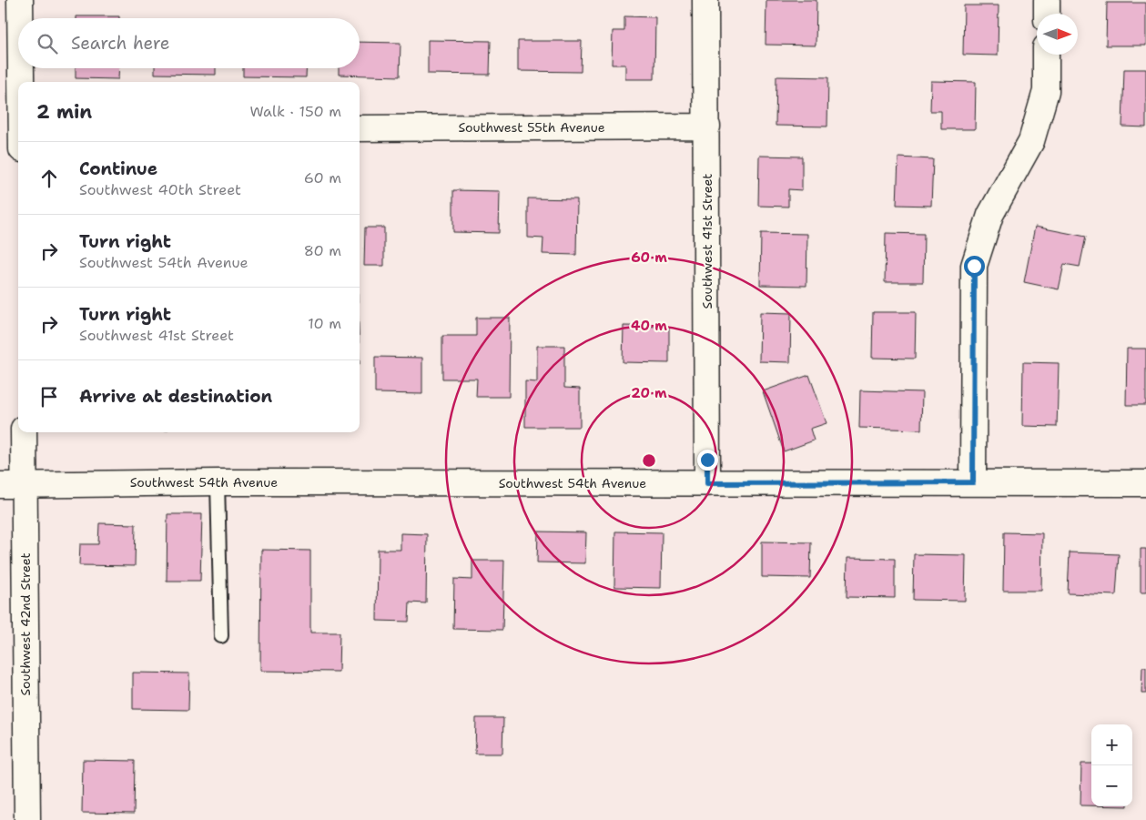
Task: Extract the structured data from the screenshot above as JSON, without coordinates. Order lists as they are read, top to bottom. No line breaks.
{"streets":{"street":["Southwest 55th Avenue","Southwest 41st Street","Southwest 54th Avenue","Southwest 42nd Street"]},"crossings":[["Southwest 55th Avenue","Southwest 41st Street"],["Southwest 41st Street","Southwest 54th Avenue"],["Southwest 54th Avenue","Southwest 42nd Street"]],"north":"right","page":{"search":"Search here","heading":["2 min","Walk · 150 m"],"list":[["Continue","Southwest 40th Street","60 m"],["Turn right","Southwest 54th Avenue","80 m"],["Turn right","Southwest 41st Street","10 m"],"Arrive at destination"],"map_buttons":["+","−"]},"rings":["60 m","40 m","20 m"]}
